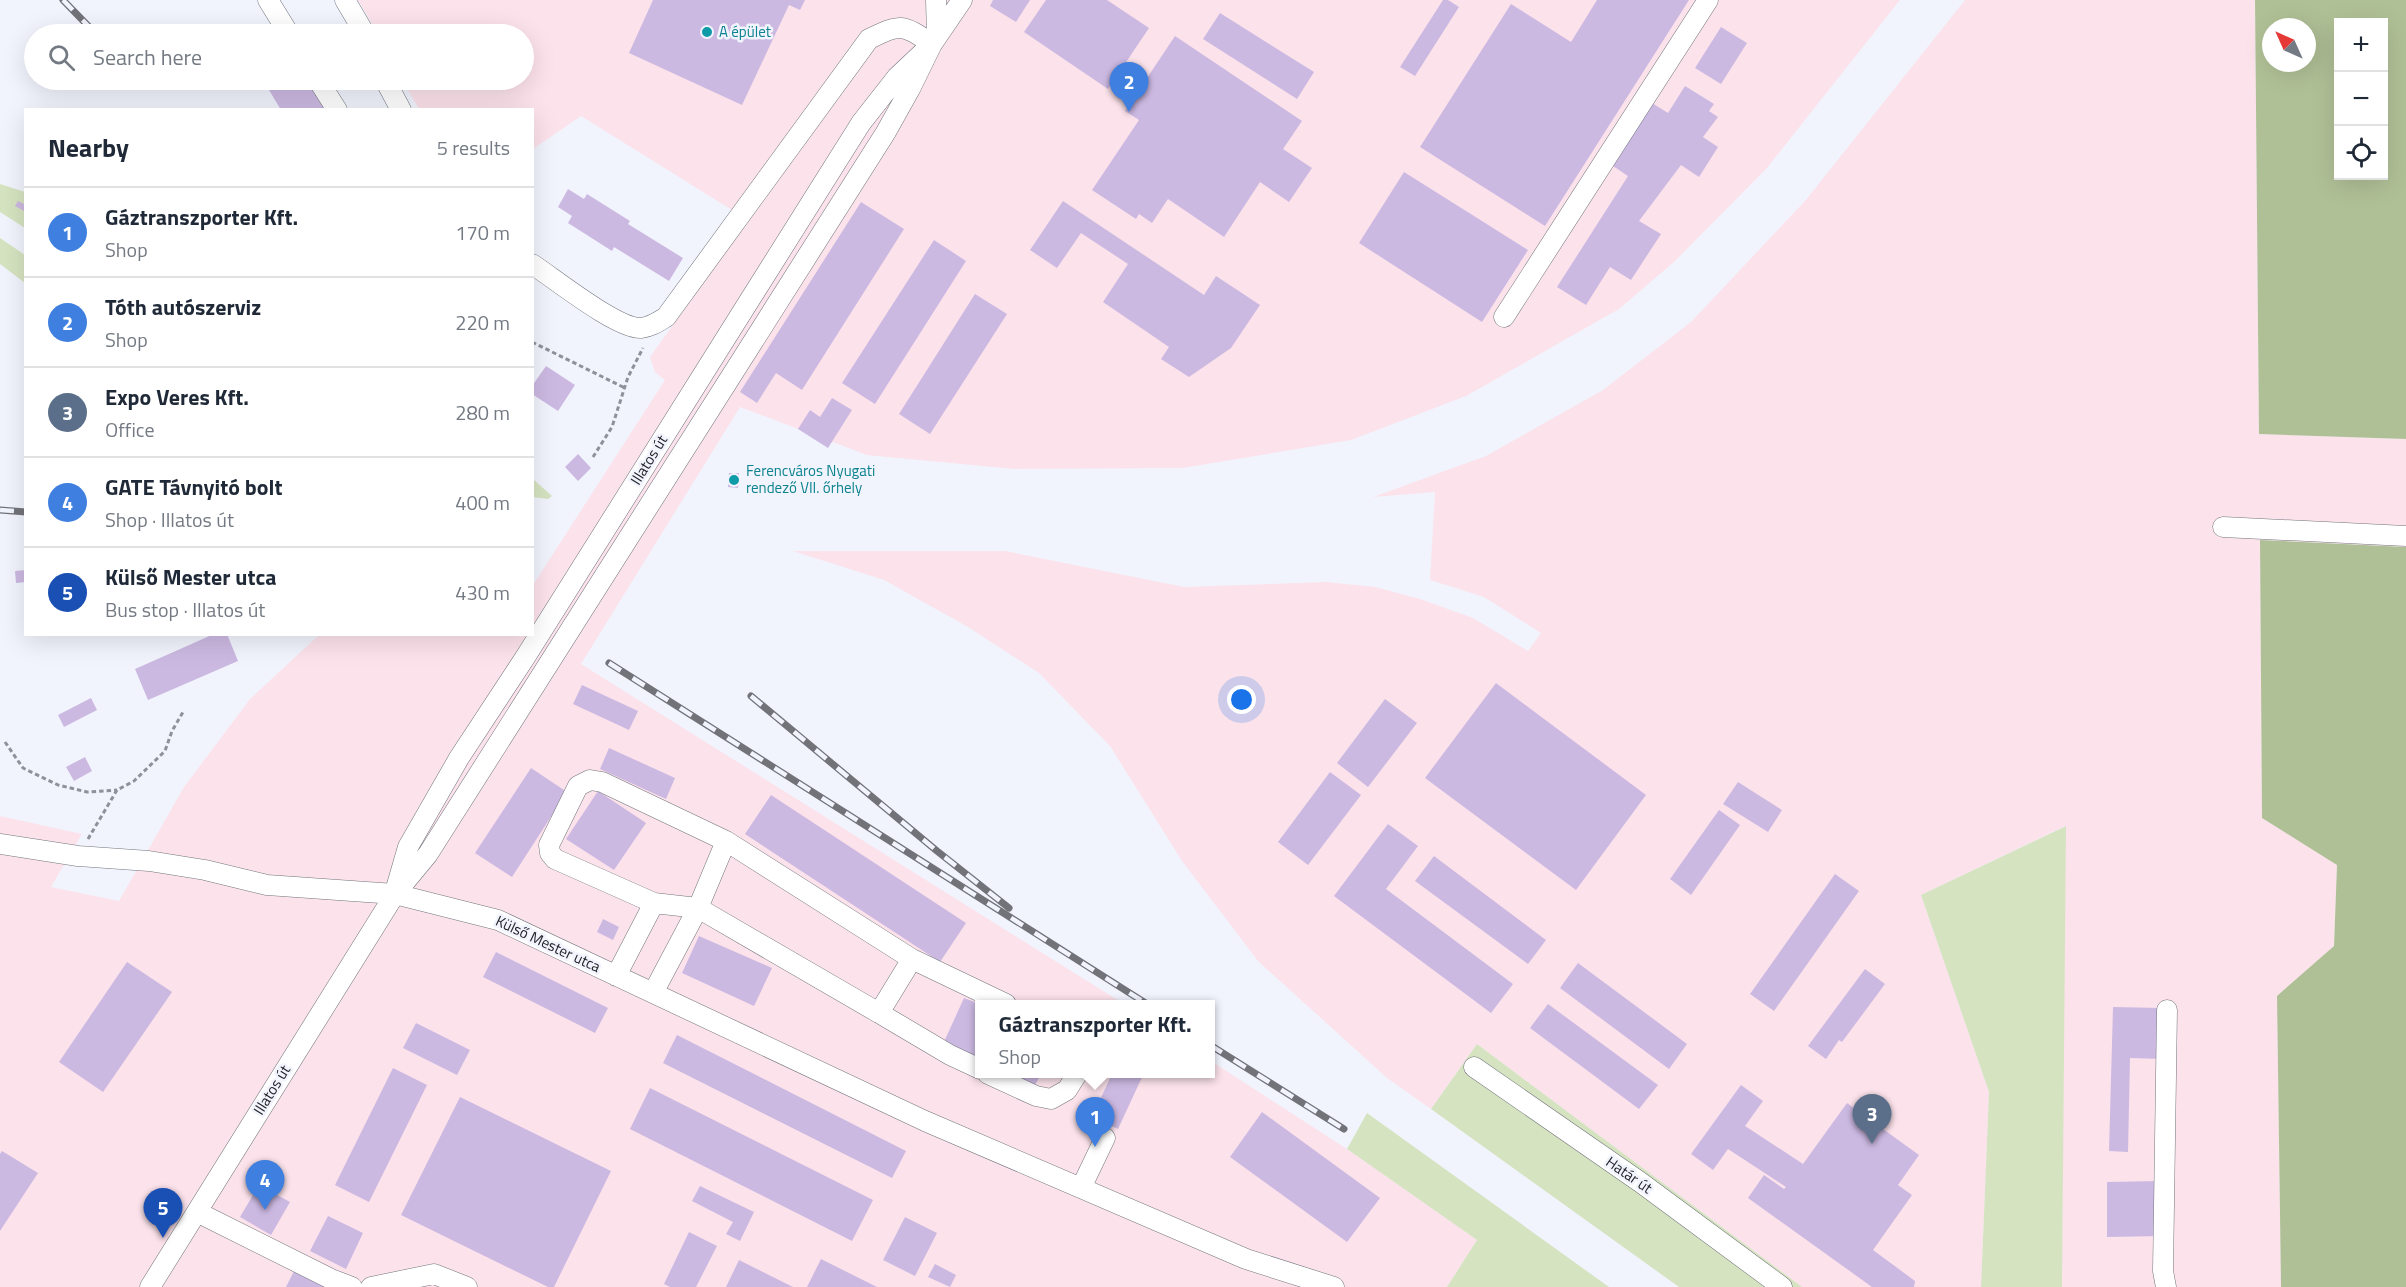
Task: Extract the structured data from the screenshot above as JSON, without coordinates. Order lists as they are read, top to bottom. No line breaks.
{"streets":{"street":["Illatos út","Külső Mester utca","Határ út"]},"crossings":[["Illatos út","Külső Mester utca"]],"places":["A épület","Ferencváros Nyugati rendező VII. őrhely"],"north":"top left","page":{"map_buttons":["+","−"],"search":"Search here","pins":["2","3","1","4","5"],"heading":["Nearby","5 results"],"list":[{"mark":"1","name":"Gáztranszporter Kft.","note":"Shop","value":"170 m"},{"mark":"2","name":"Tóth autószerviz","note":"Shop","value":"220 m"},{"mark":"3","name":"Expo Veres Kft.","note":"Office","value":"280 m"},{"mark":"4","name":"GATE Távnyitó bolt","note":"Shop · Illatos út","value":"400 m"},{"mark":"5","name":"Külső Mester utca","note":"Bus stop · Illatos út","value":"430 m"}],"popup":["Gáztranszporter Kft.","Shop"]}}
